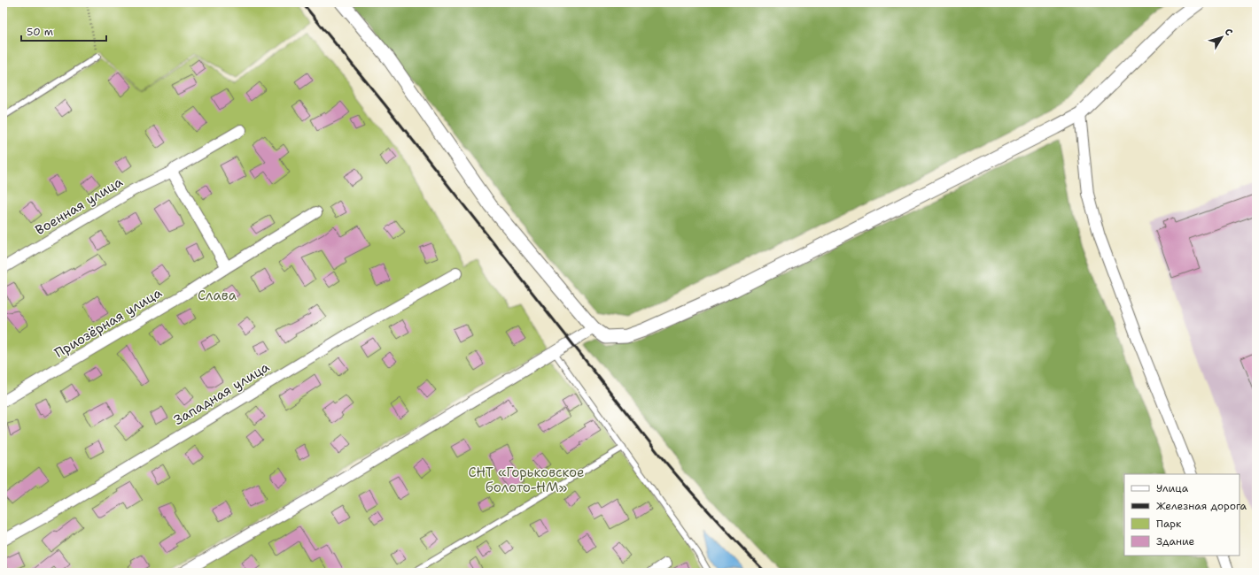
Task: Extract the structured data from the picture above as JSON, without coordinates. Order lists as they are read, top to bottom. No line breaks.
{"streets":{"street":["Военная улица","Приозёрная улица","Западная улица"]},"parks":["Слава","СНТ «Горьковское болото-НМ»"],"legend":["Улица","Железная дорога","Парк","Здание"],"scale_bar":"50 m","north":"top right"}
